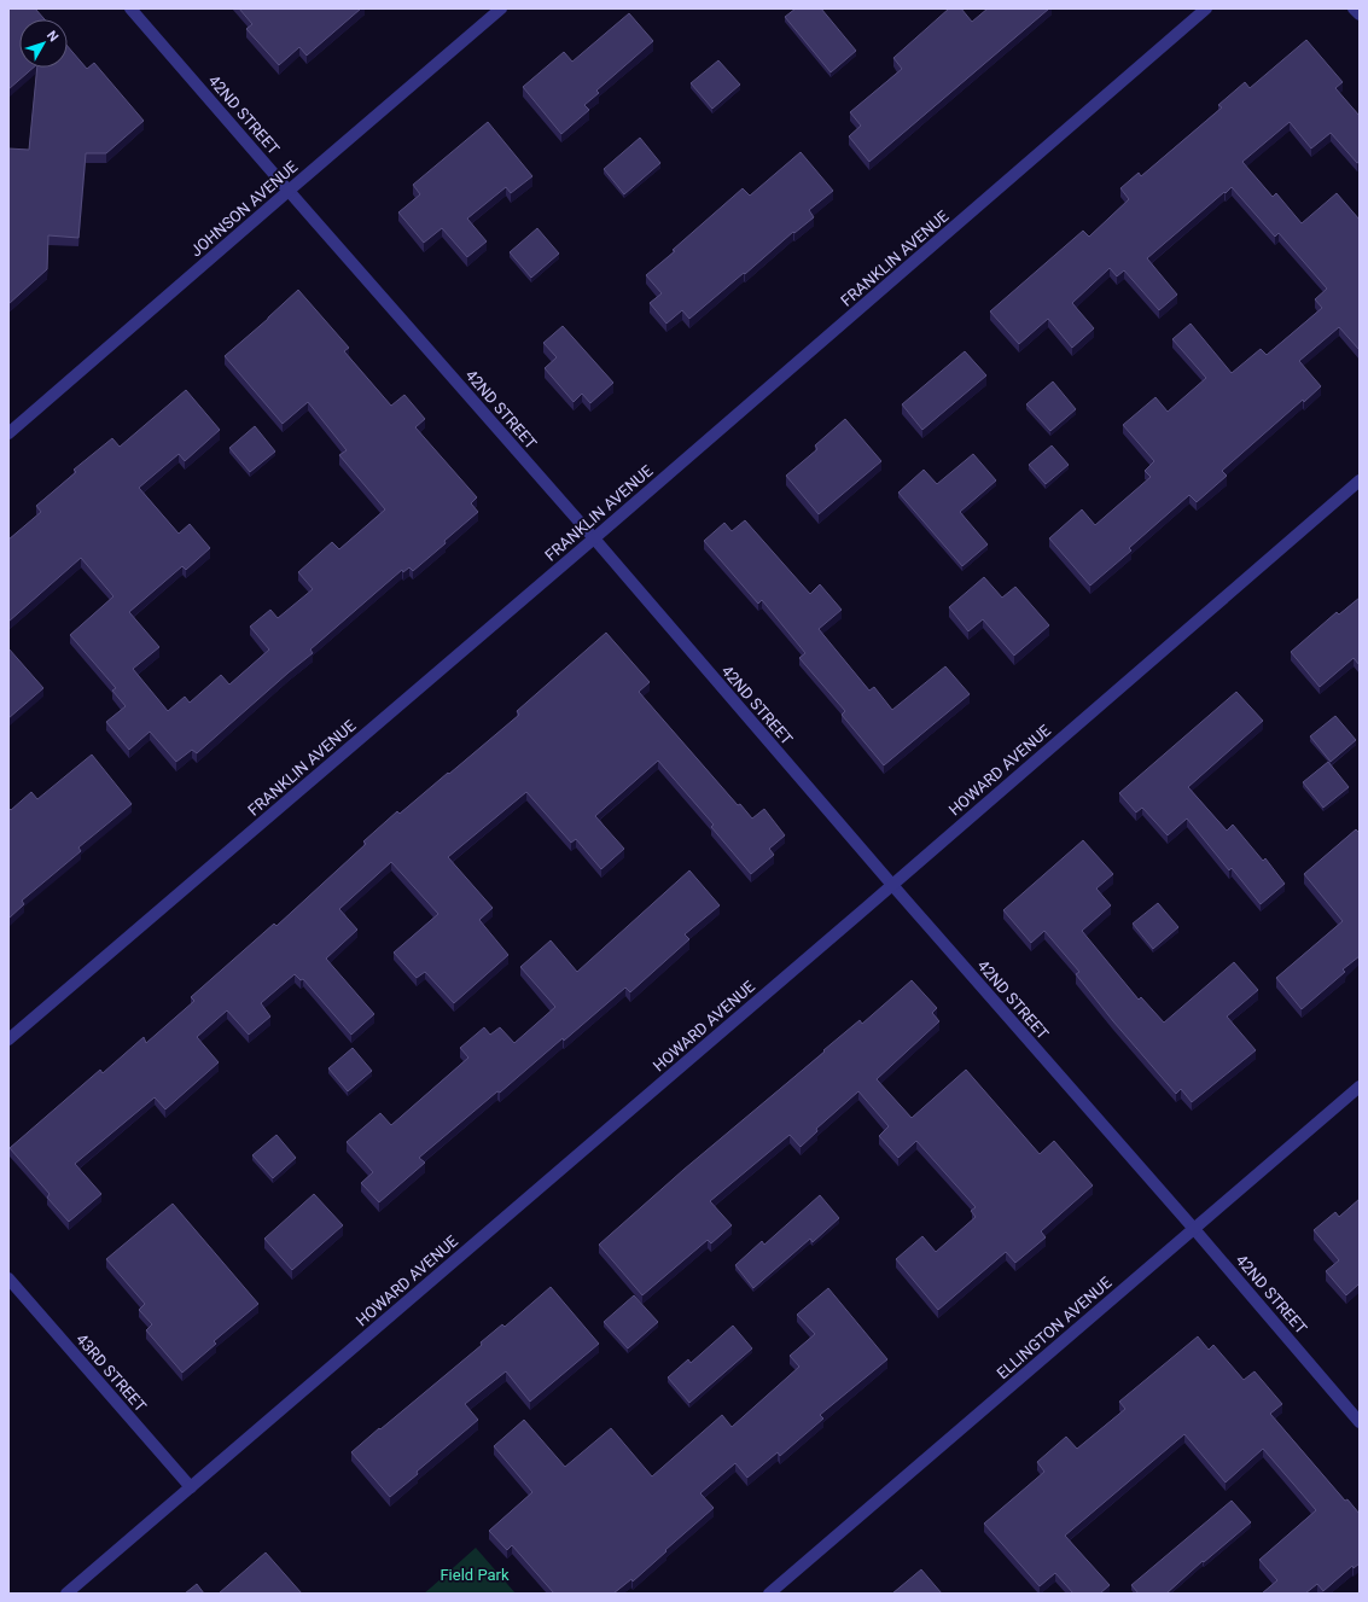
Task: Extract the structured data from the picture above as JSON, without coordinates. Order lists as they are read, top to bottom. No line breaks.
{"streets":{"street":["42ND STREET","JOHNSON AVENUE","FRANKLIN AVENUE","HOWARD AVENUE","ELLINGTON AVENUE","43RD STREET"]},"crossings":[["42ND STREET","JOHNSON AVENUE"],["42ND STREET","FRANKLIN AVENUE"],["42ND STREET","HOWARD AVENUE"],["42ND STREET","ELLINGTON AVENUE"],["HOWARD AVENUE","43RD STREET"]],"parks":["Field Park"],"north":"top right"}
